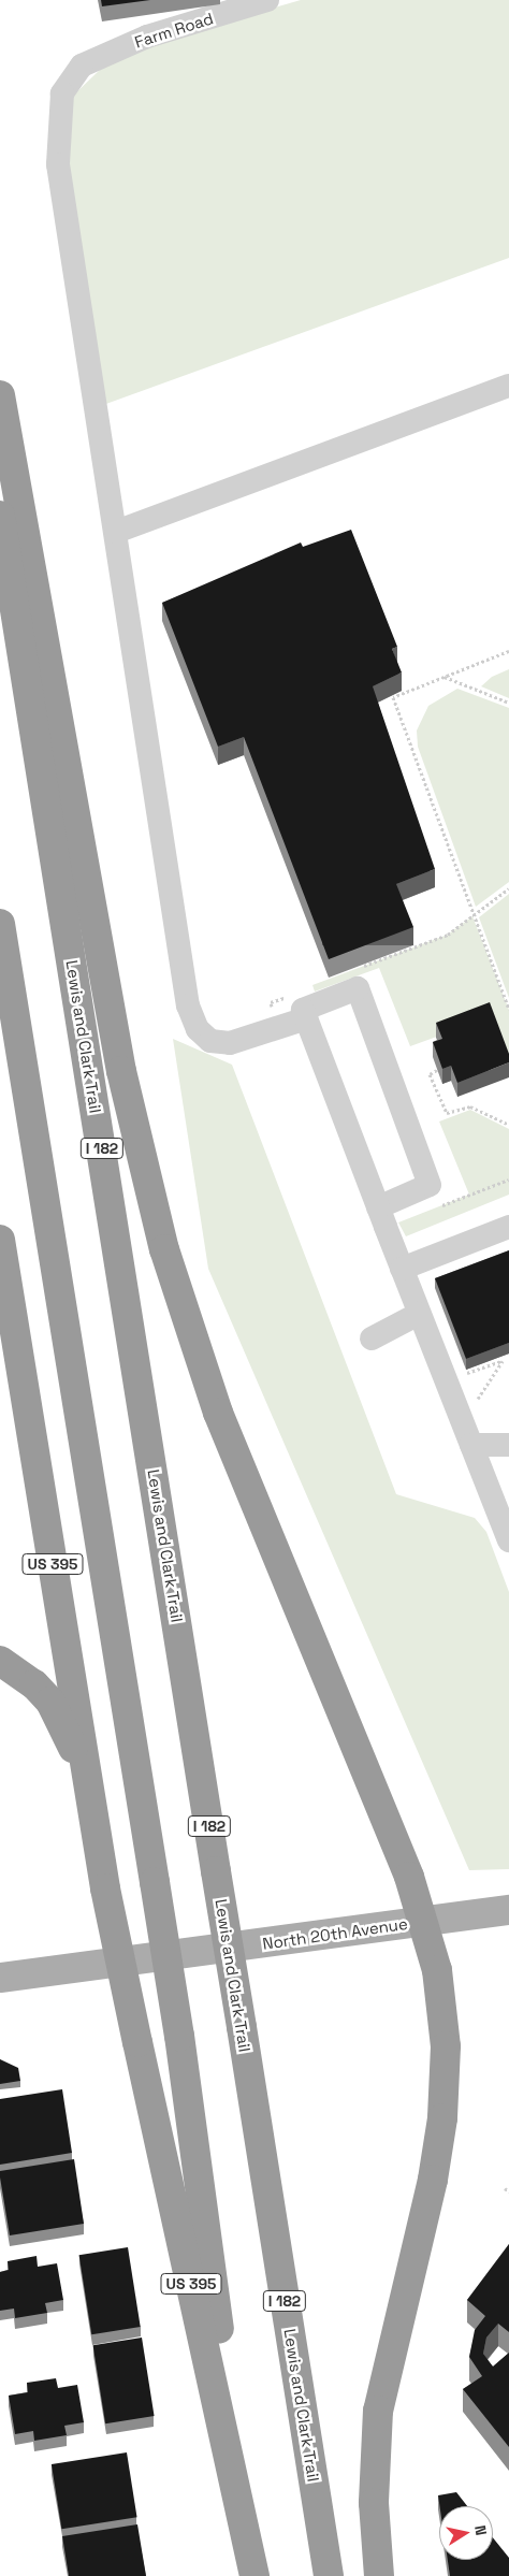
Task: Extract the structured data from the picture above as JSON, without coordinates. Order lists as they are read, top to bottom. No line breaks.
{"streets":{"highway":["Lewis and Clark Trail","I 182","US 395"],"main road":["North 20th Avenue"],"street":["Farm Road"]},"north":"right"}
